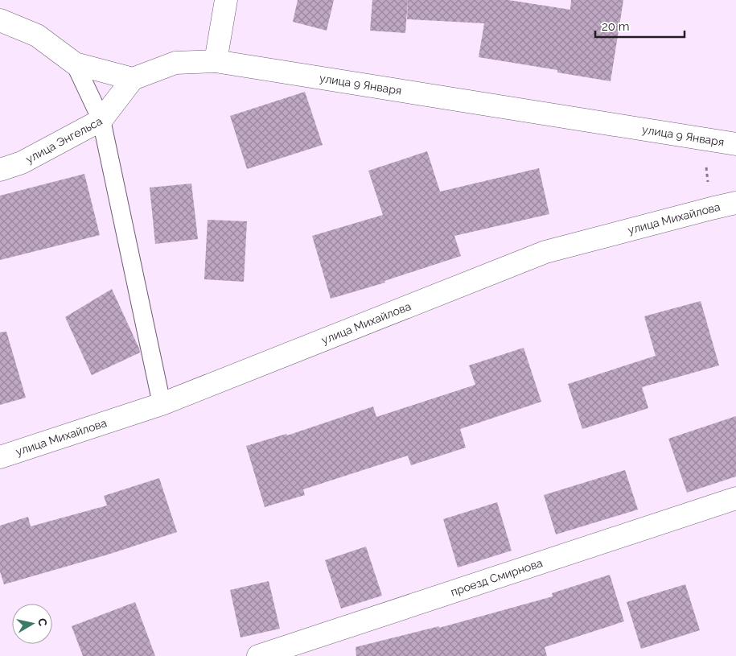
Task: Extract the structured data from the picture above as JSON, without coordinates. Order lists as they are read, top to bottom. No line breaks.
{"streets":{"street":["улица 9 Января","улица Энгельса","улица Михайлова","проезд Смирнова"]},"crossings":[["улица 9 Января","улица Энгельса"]],"scale_bar":"20 m","north":"right"}
